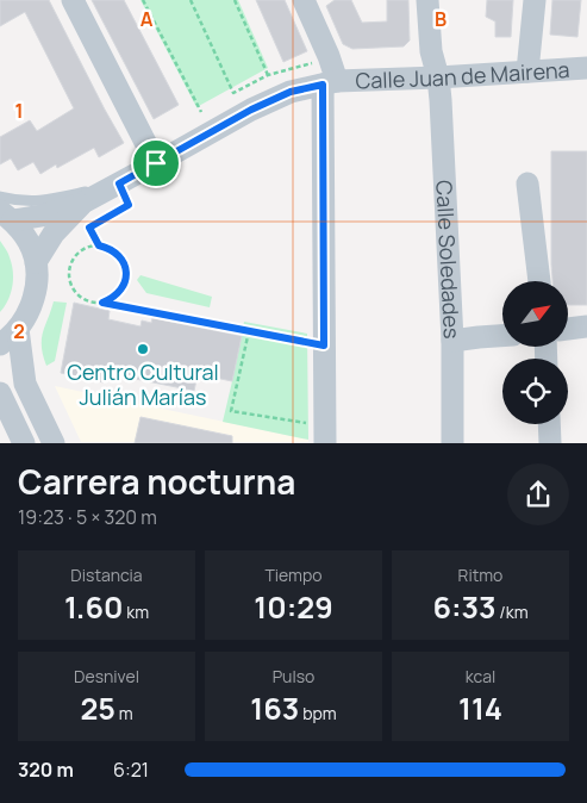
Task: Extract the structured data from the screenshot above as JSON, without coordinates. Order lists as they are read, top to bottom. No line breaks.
{"streets":{"street":["Calle Juan de Mairena","Calle Soledades"]},"crossings":[["Calle Juan de Mairena","Calle Soledades"]],"places":["Centro Cultural Julián Marías"],"north":"top right","page":{"heading":["Carrera nocturna","19:23 · 5 × 320 m"],"stats":[["Distancia","1.60 km"],["Tiempo","10:29"],["Ritmo","6:33 /km"],["Desnivel","25 m"],["Pulso","163 bpm"],["kcal","114"]],"list":[{"name":"320 m","note":"6:21"}]},"grid":{"columns":["A","B"],"rows":["1","2"]}}
